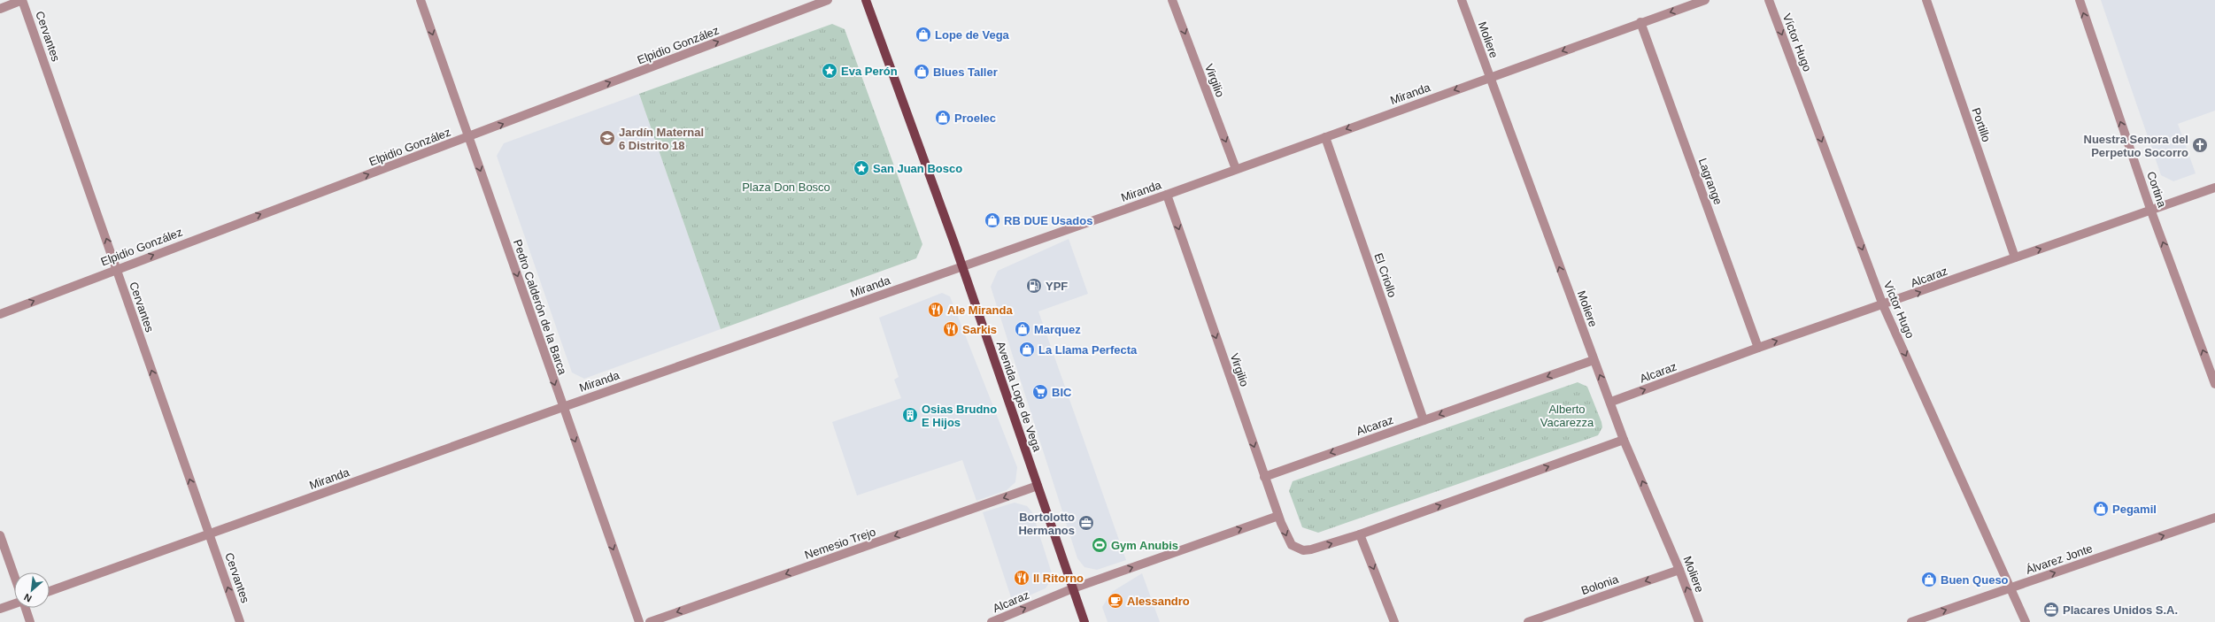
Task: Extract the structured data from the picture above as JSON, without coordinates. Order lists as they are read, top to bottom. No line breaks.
{"streets":{"main road":["Avenida Lope de Vega"],"street":["Cervantes","Moliere","Víctor Hugo","Elpidio González","Virgilio","Miranda","Portillo","Lagrange","Cortina","El Criollo","Alcaraz","Pedro Calderón de la Barca","Nemesio Trejo","Álvarez Jonte","Bolonia"]},"crossings":[["Cervantes","Elpidio González"],["Cervantes","Miranda"],["Moliere","Miranda"],["Moliere","Alcaraz"],["Moliere","Bolonia"],["Víctor Hugo","Alcaraz"],["Víctor Hugo","Álvarez Jonte"],["Elpidio González","Pedro Calderón de la Barca"],["Virgilio","Miranda"],["Virgilio","Alcaraz"],["Miranda","Lagrange"],["Miranda","El Criollo"],["Miranda","Pedro Calderón de la Barca"],["Miranda","Avenida Lope de Vega"],["Portillo","Alcaraz"],["Lagrange","Alcaraz"],["Cortina","Alcaraz"],["El Criollo","Alcaraz"],["Alcaraz","Avenida Lope de Vega"],["Avenida Lope de Vega","Nemesio Trejo"]],"one_way":["Cervantes","Moliere","Víctor Hugo","Elpidio González","Virgilio","Cortina","Pedro Calderón de la Barca","Nemesio Trejo","Álvarez Jonte","Bolonia"],"parks":["Plaza Don Bosco","Alberto Vacarezza"],"places":{"shop":["Lope de Vega","Blues Taller","Proelec","RB DUE Usados","Marquez","La Llama Perfecta","Pegamil","Buen Queso"],"place":["Eva Perón","San Juan Bosco"],"school or university":["Jardín Maternal 6 Distrito 18"],"church":["Nuestra Senora del Perpetuo Socorro"],"fuel station":["YPF"],"restaurant":["Ale Miranda","Sarkis","Il Ritorno"],"supermarket":["BIC"],"building":["Osias Brudno E Hijos"],"office":["Bortolotto Hermanos","Placares Unidos S.A."],"sports":["Gym Anubis"],"cafe":["Alessandro"]},"north":"bottom left"}
